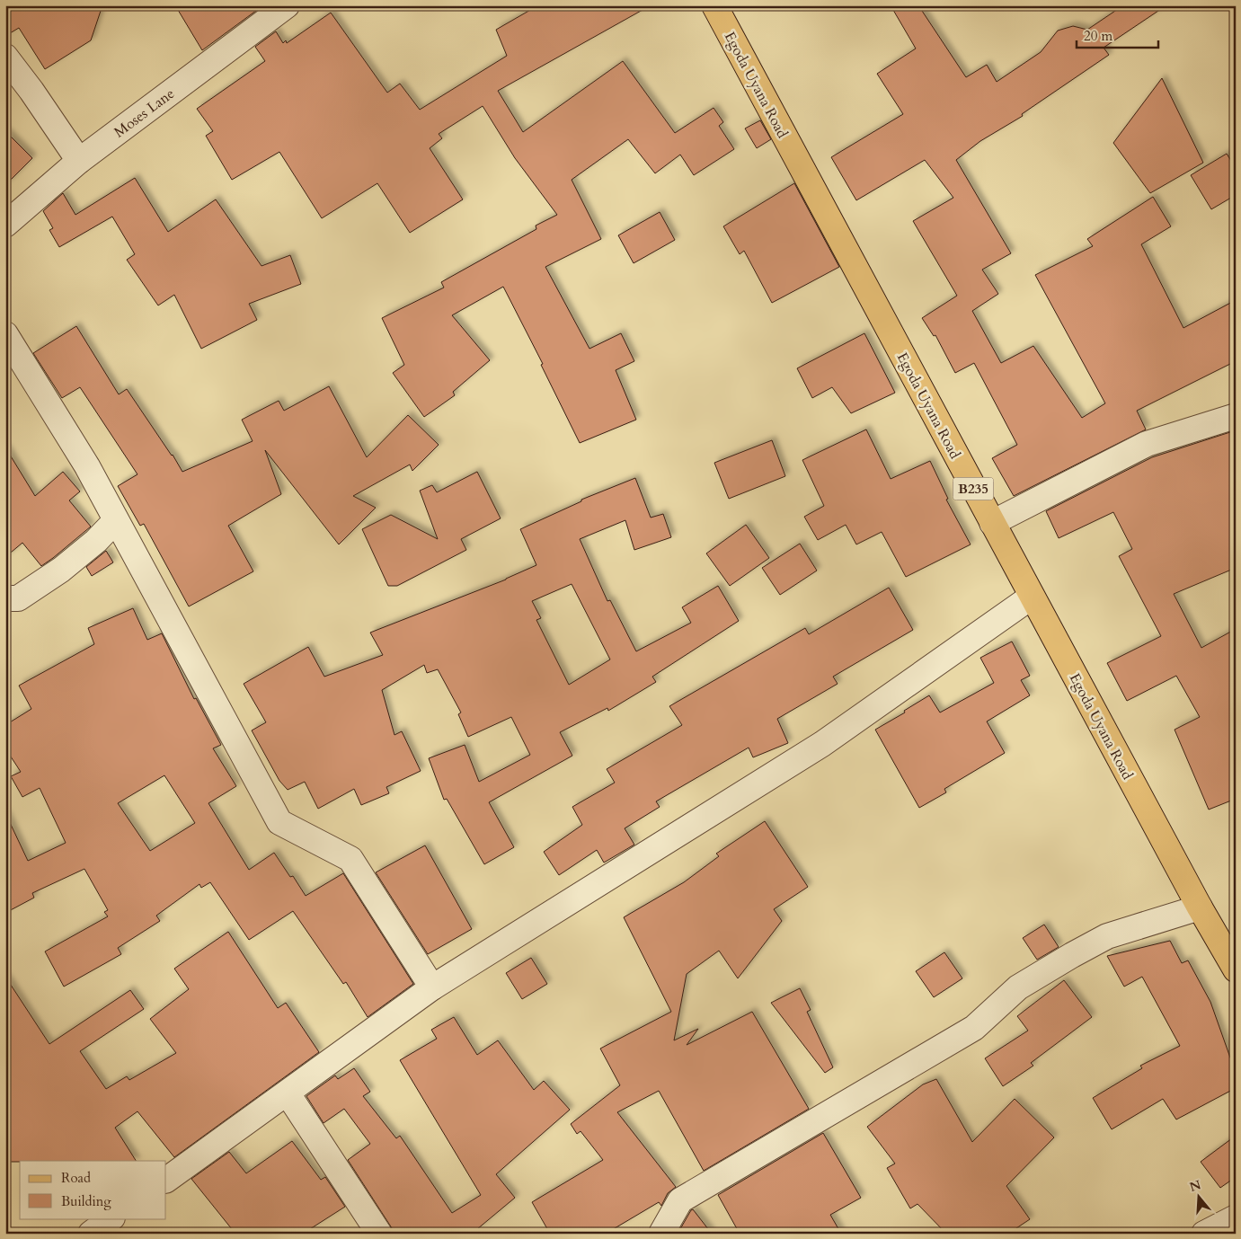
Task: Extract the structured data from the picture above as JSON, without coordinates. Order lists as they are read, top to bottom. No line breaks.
{"streets":{"main road":["Egoda Uyana Road","B235"],"street":["Moses Lane"]},"legend":["Road","Building"],"scale_bar":"20 m","north":"top"}
